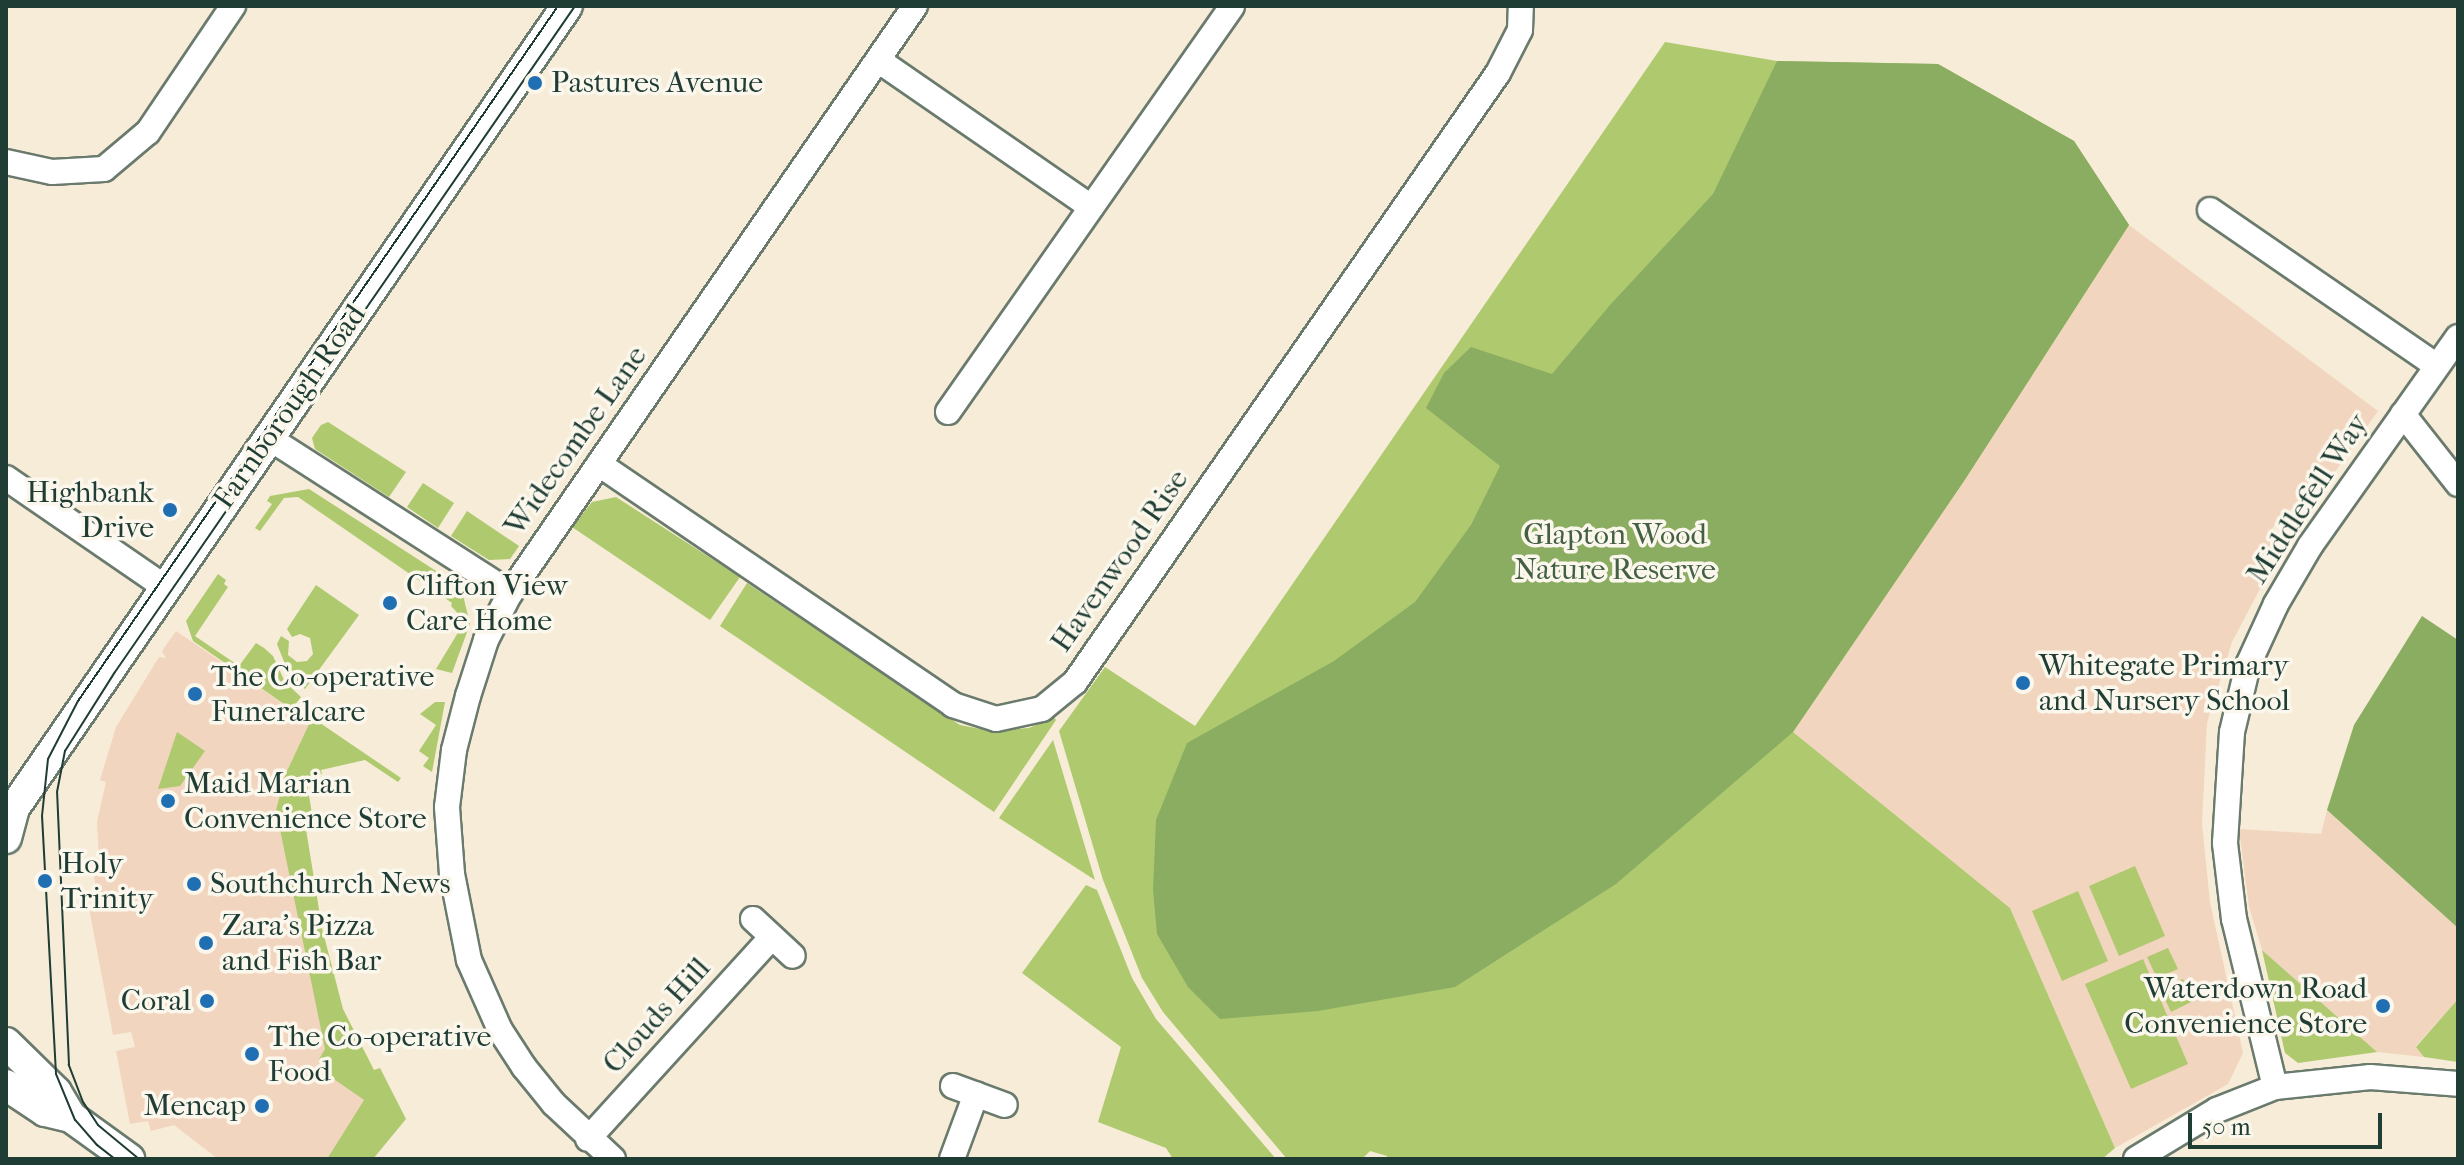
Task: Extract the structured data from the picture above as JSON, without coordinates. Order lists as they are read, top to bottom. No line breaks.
{"streets":{"street":["Farnborough Road","Widecombe Lane","Middlefell Way","Havenwood Rise","Clouds Hill"]},"crossings":[["Widecombe Lane","Havenwood Rise"],["Widecombe Lane","Clouds Hill"]],"parks":["Glapton Wood Nature Reserve"],"places":["Pastures Avenue","Highbank Drive","Clifton View Care Home","Whitegate Primary and Nursery School","The Co-operative Funeralcare","Maid Marian Convenience Store","Holy Trinity","Southchurch News","Zara’s Pizza and Fish Bar","Coral","Waterdown Road Convenience Store","The Co-operative Food","Mencap"],"scale_bar":"50 m"}
